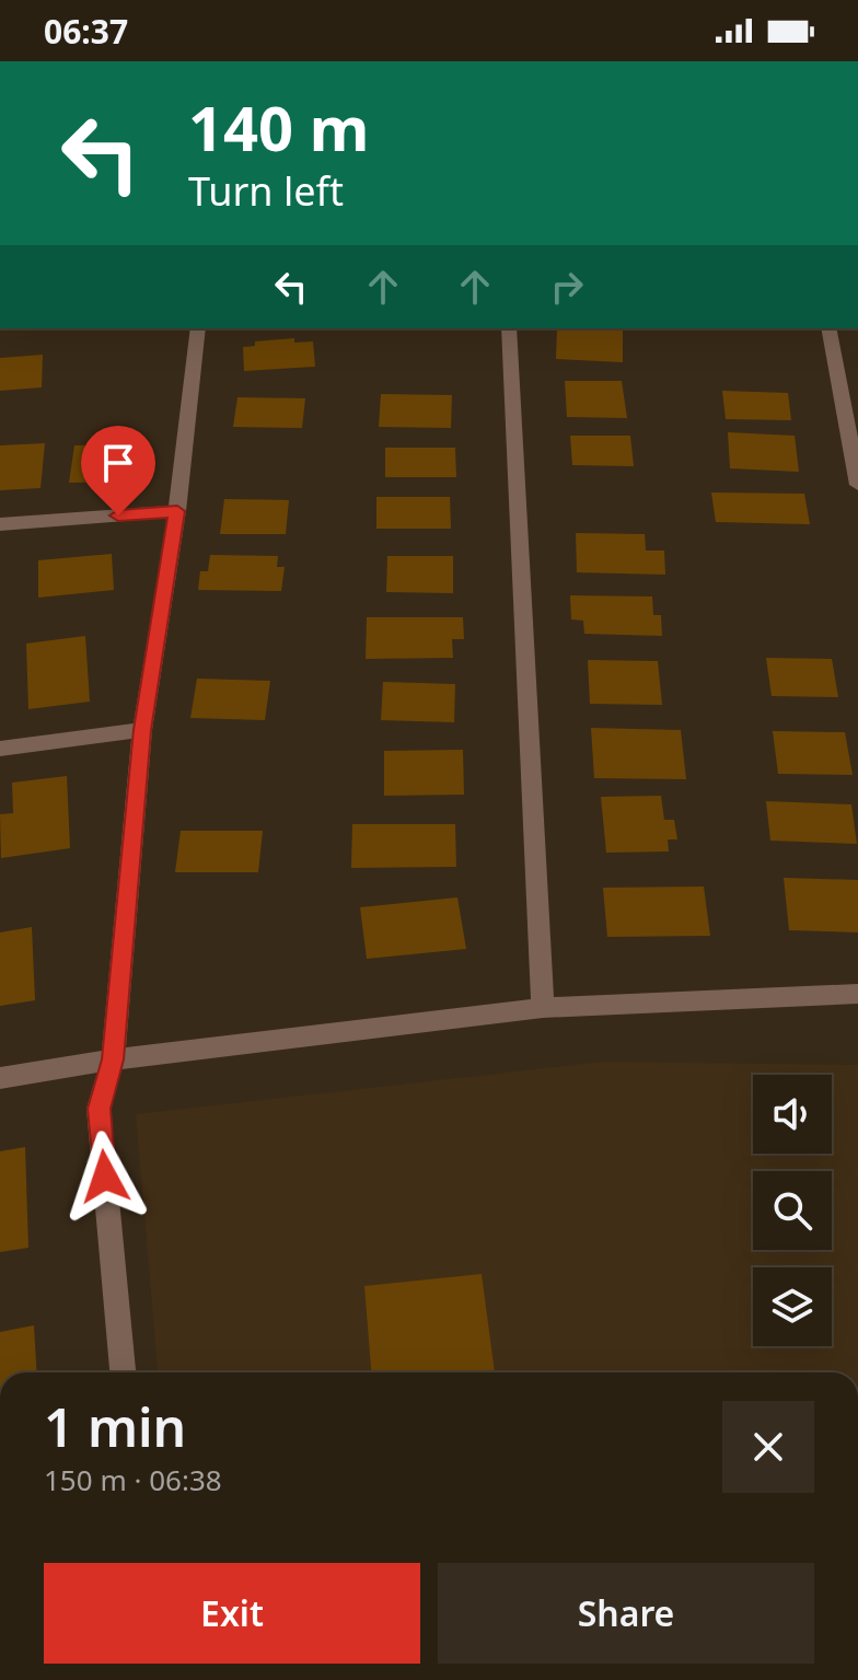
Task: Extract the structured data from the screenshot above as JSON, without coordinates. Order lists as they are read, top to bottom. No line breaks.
{"page":{"status":"06:37","turn":["140 m","Turn left"],"heading":["1 min","150 m · 06:38"],"buttons":["Exit","Share"]}}
